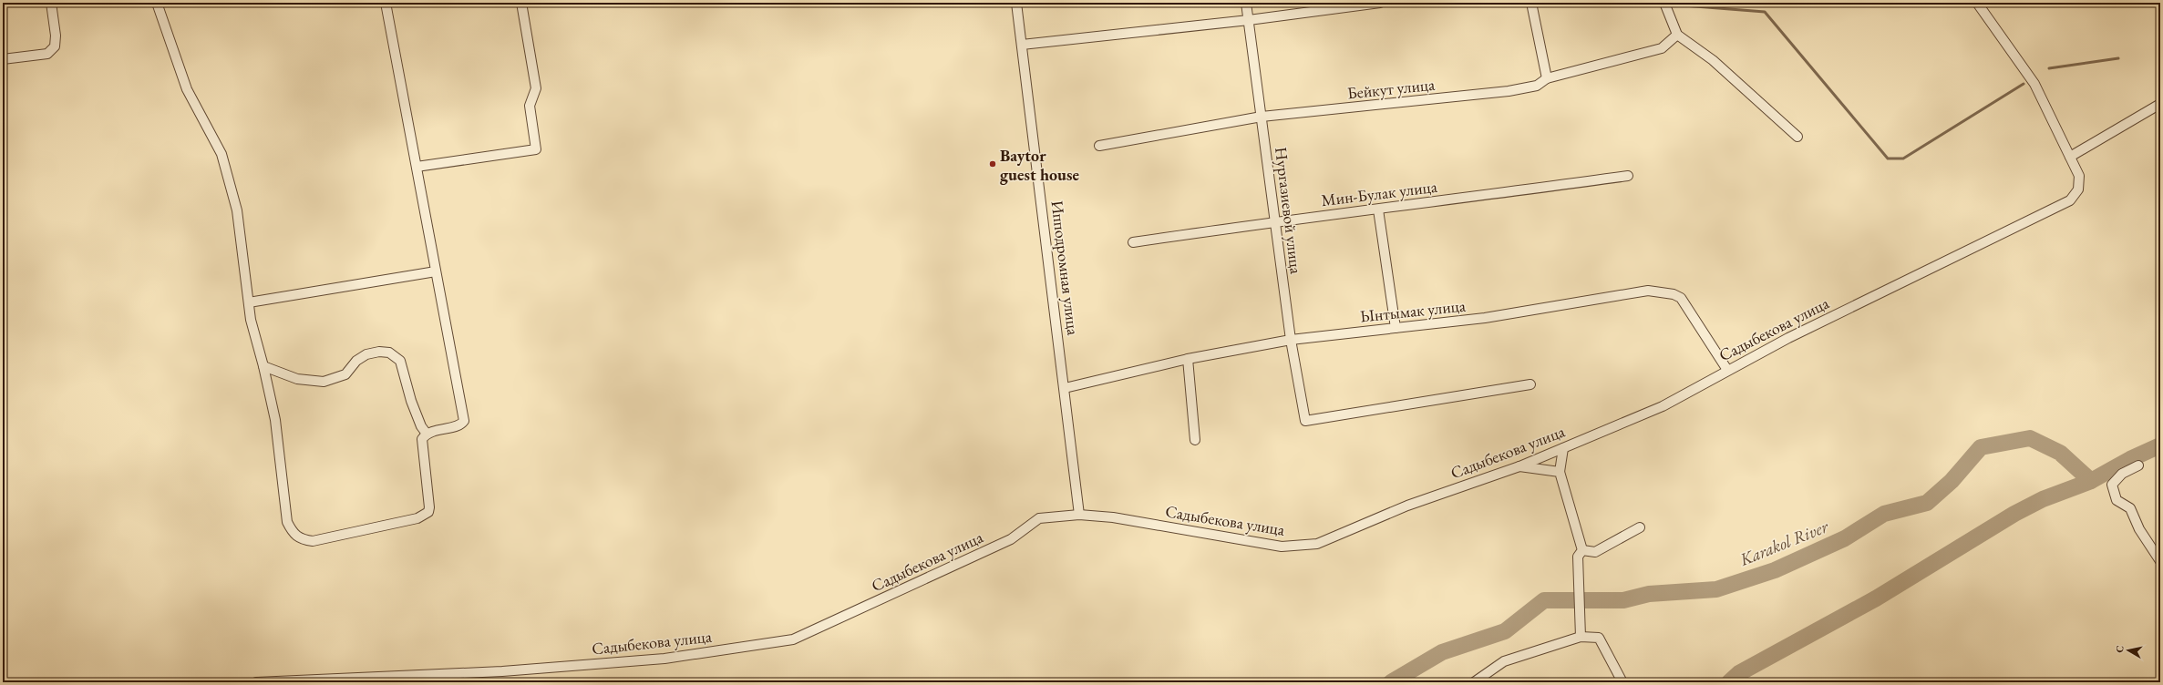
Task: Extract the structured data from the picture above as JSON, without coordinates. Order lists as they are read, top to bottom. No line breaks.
{"streets":{"street":["Бейкут улица","Мин-Булак улица","Нургазиевой улица","Ипподромная улица","Ынтымак улица","Садыбекова улица"]},"crossings":[["Бейкут улица","Нургазиевой улица"],["Мин-Булак улица","Нургазиевой улица"],["Нургазиевой улица","Ынтымак улица"],["Ипподромная улица","Ынтымак улица"],["Ипподромная улица","Садыбекова улица"],["Ынтымак улица","Садыбекова улица"]],"water":["Karakol River"],"places":["Baytor guest house"],"north":"left"}
